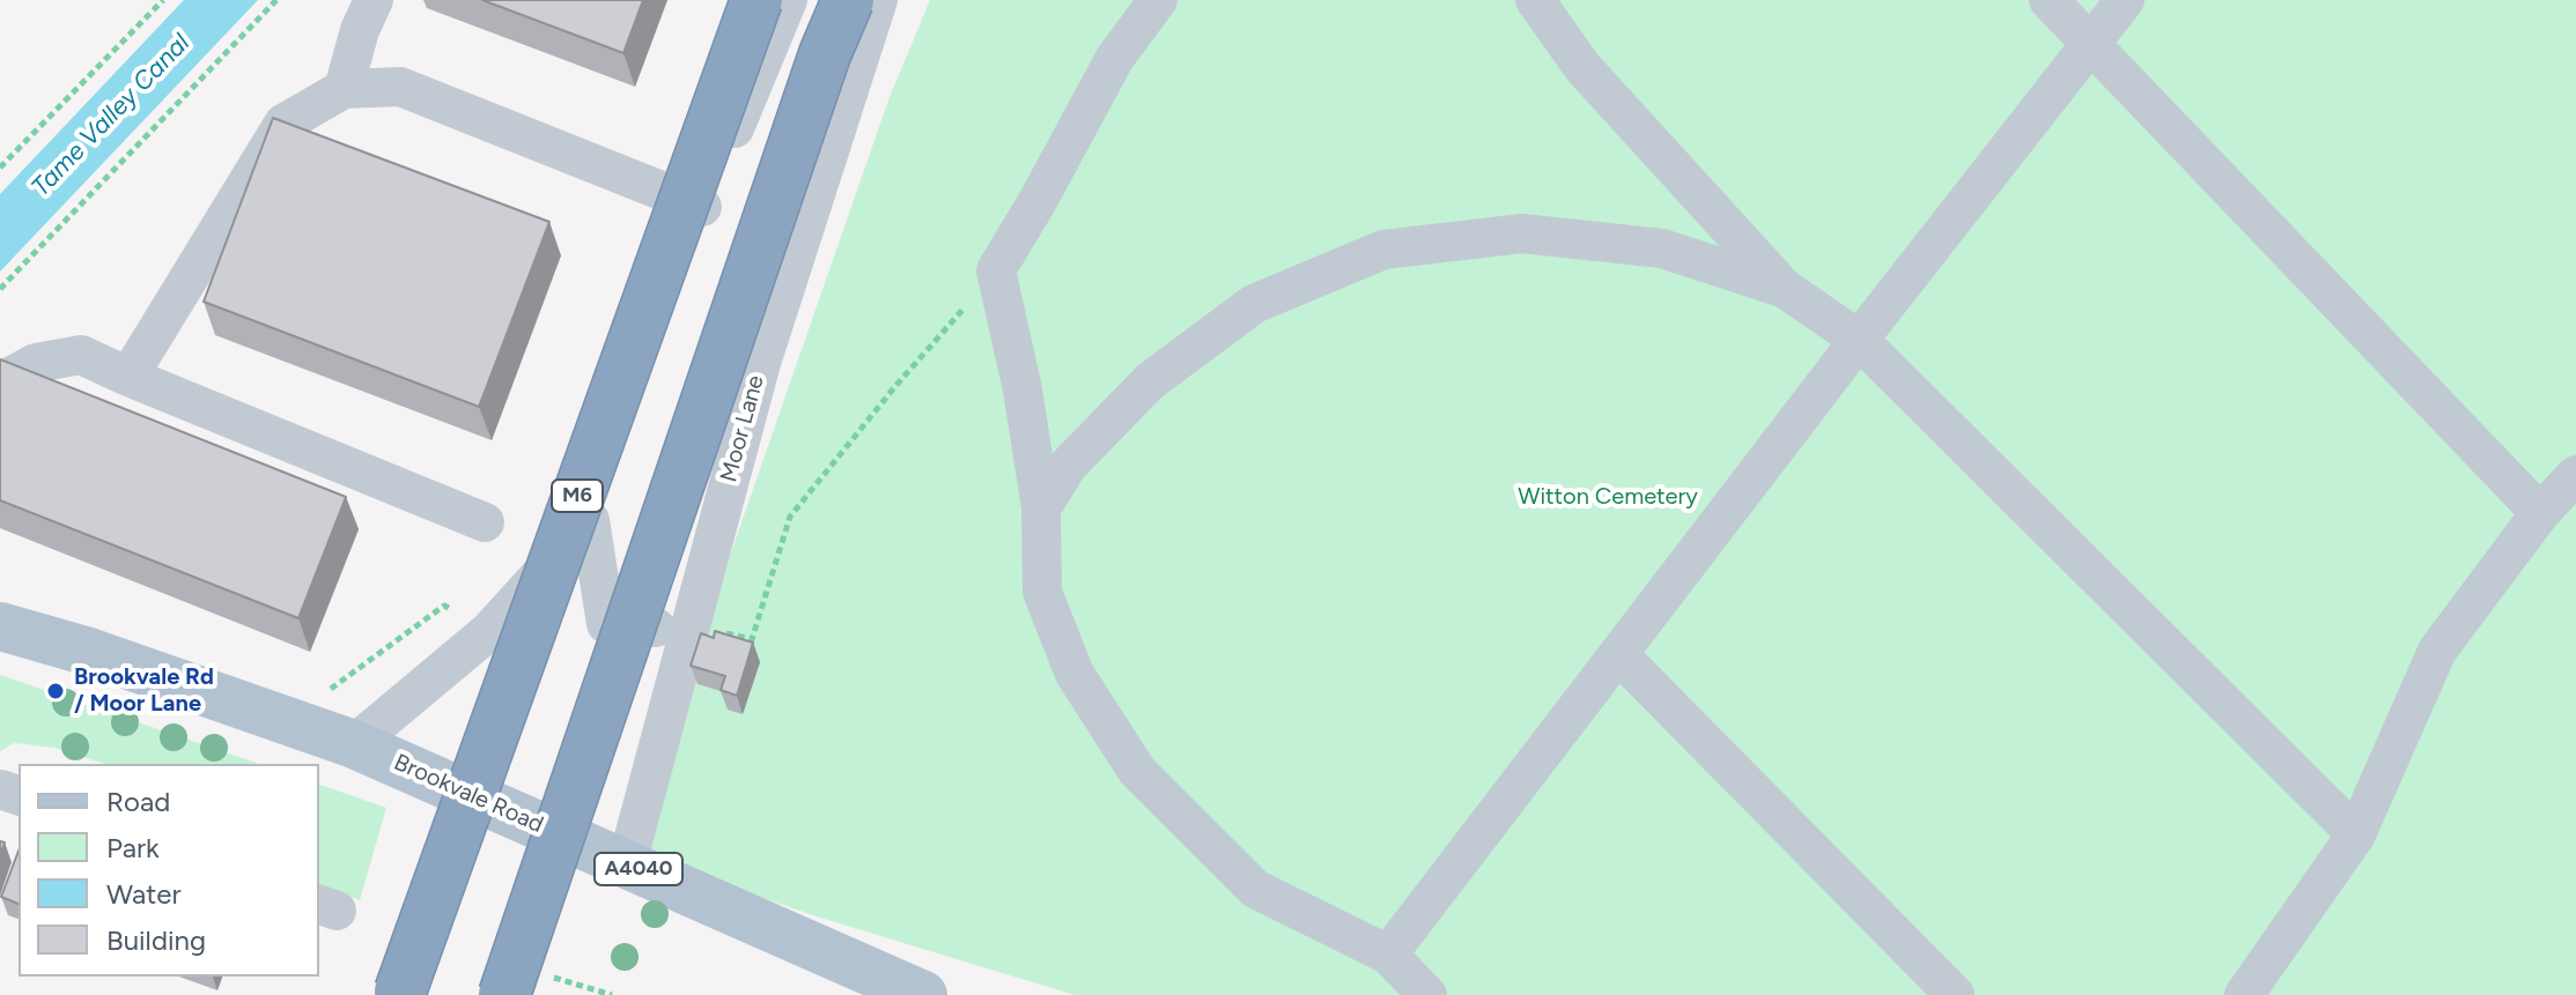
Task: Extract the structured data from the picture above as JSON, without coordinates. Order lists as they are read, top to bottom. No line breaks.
{"streets":{"highway":["M6"],"main road":["Brookvale Road","A4040"],"street":["Moor Lane"]},"crossings":[["Moor Lane","Brookvale Road"]],"water":["Tame Valley Canal"],"parks":["Witton Cemetery"],"places":["Brookvale Rd / Moor Lane"],"legend":["Road","Park","Water","Building"]}
